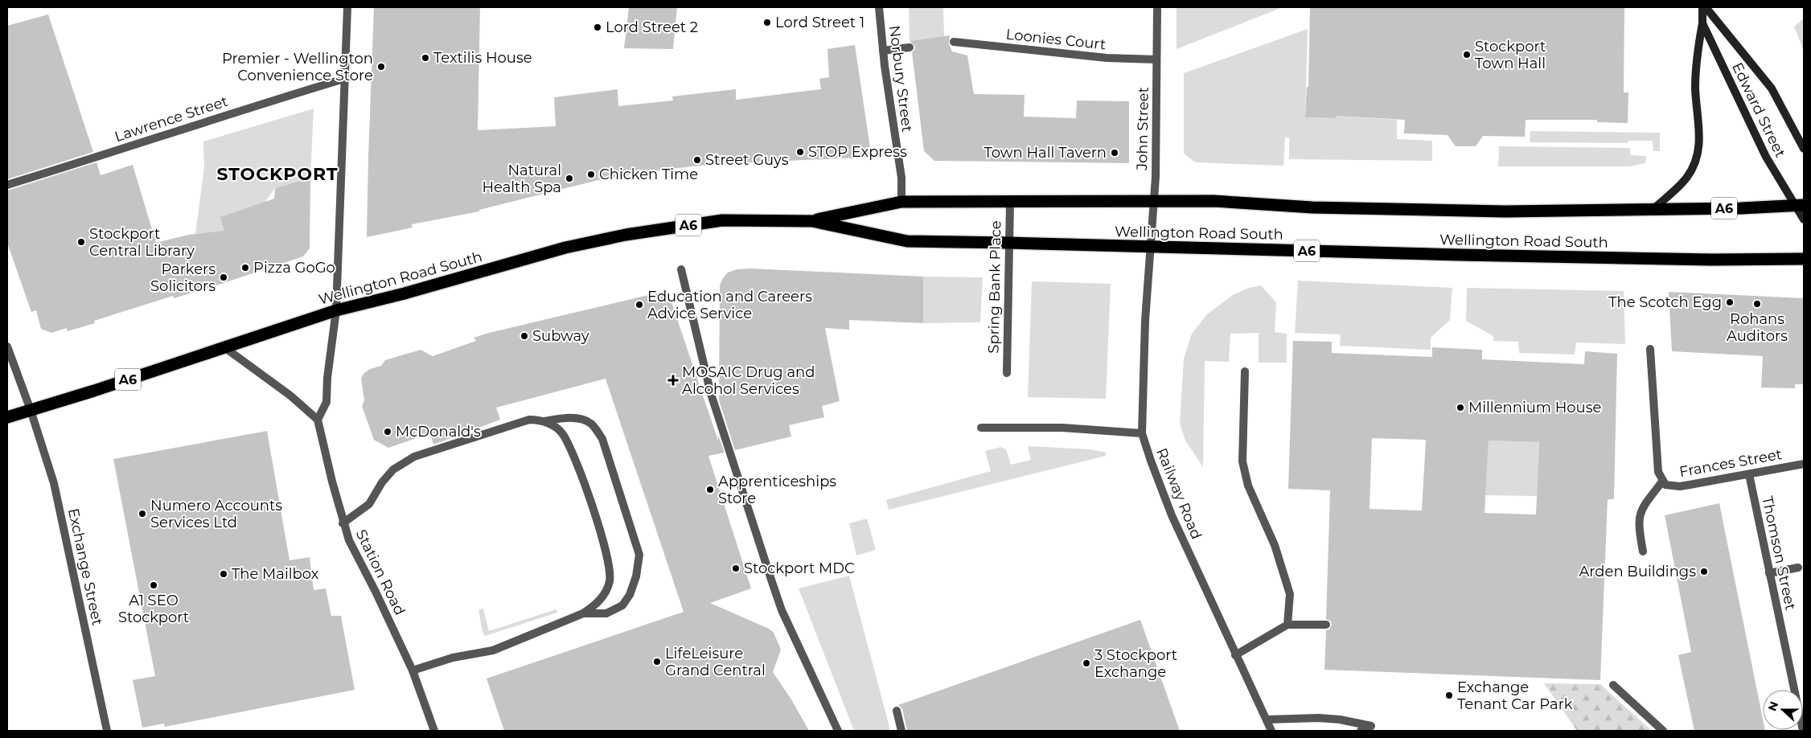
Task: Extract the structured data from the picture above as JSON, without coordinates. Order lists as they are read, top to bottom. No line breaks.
{"streets":{"highway":["A6","Wellington Road South"],"main road":["Edward Street"],"street":["Loonies Court","Norbury Street","Lawrence Street","John Street","Spring Bank Place","Frances Street","Railway Road","Thomson Street","Exchange Street","Station Road"]},"crossings":[["Loonies Court","John Street"],["Norbury Street","Wellington Road South"],["Edward Street","Wellington Road South"],["John Street","Wellington Road South"],["John Street","Railway Road"],["Wellington Road South","Spring Bank Place"],["Wellington Road South","Railway Road"],["Wellington Road South","Exchange Street"],["Frances Street","Thomson Street"]],"districts":["STOCKPORT"],"places":{"other":["Lord Street 1","Lord Street 2","Stockport Town Hall","Textilis House","Premier - Wellington Convenience Store","STOP Express","Town Hall Tavern","Street Guys","Chicken Time","Natural Health Spa","Stockport Central Library","Pizza GoGo","Parkers Solicitors","The Scotch Egg","Rohans Auditors","Education and Careers Advice Service","Subway","Millennium House","McDonald's","Apprenticeships Store","Numero Accounts Services Ltd","Stockport MDC","Arden Buildings","The Mailbox","A1 SEO Stockport","LifeLeisure Grand Central","3 Stockport Exchange","Exchange Tenant Car Park"],"health":["MOSAIC Drug and Alcohol Services"]},"north":"left"}
